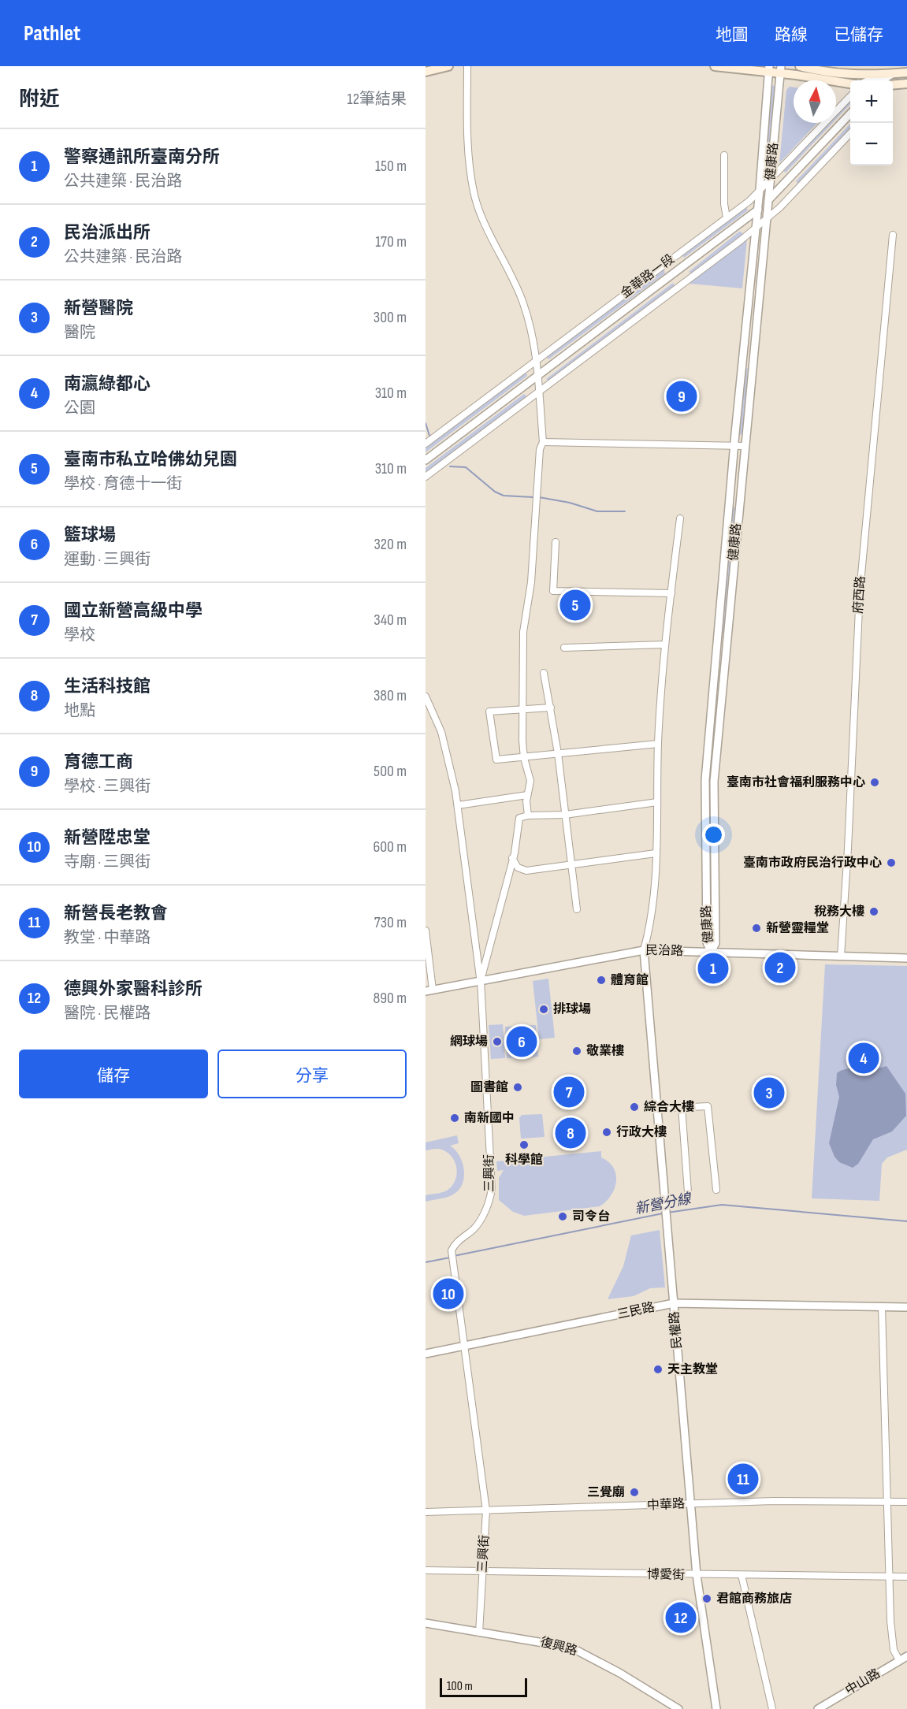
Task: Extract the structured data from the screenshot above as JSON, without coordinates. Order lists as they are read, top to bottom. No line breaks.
{"streets":{"street":["健康路","金華路一段","府西路","民治路","三興街","三民路","民權路","中華路","博愛街","復興路","中山路"]},"crossings":[["健康路","金華路一段"],["健康路","民治路"],["府西路","民治路"],["民治路","三興街"],["民治路","民權路"],["三興街","三民路"],["三興街","中華路"],["三興街","博愛街"],["三興街","復興路"],["三民路","民權路"],["民權路","中華路"],["民權路","博愛街"]],"water":["新營分線"],"places":["臺南市社會福利服務中心","臺南市政府民治行政中心","稅務大樓","新營靈糧堂","體育館","排球場","網球場","敬業樓","圖書館","綜合大樓","南新國中","行政大樓","科學館","司令台","天主教堂","三覺廟","君館商務旅店"],"scale_bar":"100 m","north":"top","page":{"header":"Pathlet","nav":["地圖","路線","已儲存"],"heading":["附近","12筆結果"],"map_buttons":["+","−"],"list":[{"mark":"1","name":"警察通訊所臺南分所","note":"公共建築 · 民治路","value":"150 m"},{"mark":"2","name":"民治派出所","note":"公共建築 · 民治路","value":"170 m"},{"mark":"3","name":"新營醫院","note":"醫院","value":"300 m"},{"mark":"4","name":"南瀛綠都心","note":"公園","value":"310 m"},{"mark":"5","name":"臺南市私立哈佛幼兒園","note":"學校 · 育德十一街","value":"310 m"},{"mark":"6","name":"籃球場","note":"運動 · 三興街","value":"320 m"},{"mark":"7","name":"國立新營高級中學","note":"學校","value":"340 m"},{"mark":"8","name":"生活科技館","note":"地點","value":"380 m"},{"mark":"9","name":"育德工商","note":"學校 · 三興街","value":"500 m"},{"mark":"10","name":"新營陞忠堂","note":"寺廟 · 三興街","value":"600 m"},{"mark":"11","name":"新營長老教會","note":"教堂 · 中華路","value":"730 m"},{"mark":"12","name":"德興外家醫科診所","note":"醫院 · 民權路","value":"890 m"}],"pins":["9","5","2","1","6","4","7","3","8","10","11","12"],"buttons":["儲存","分享"],"scale":"100 m"}}
